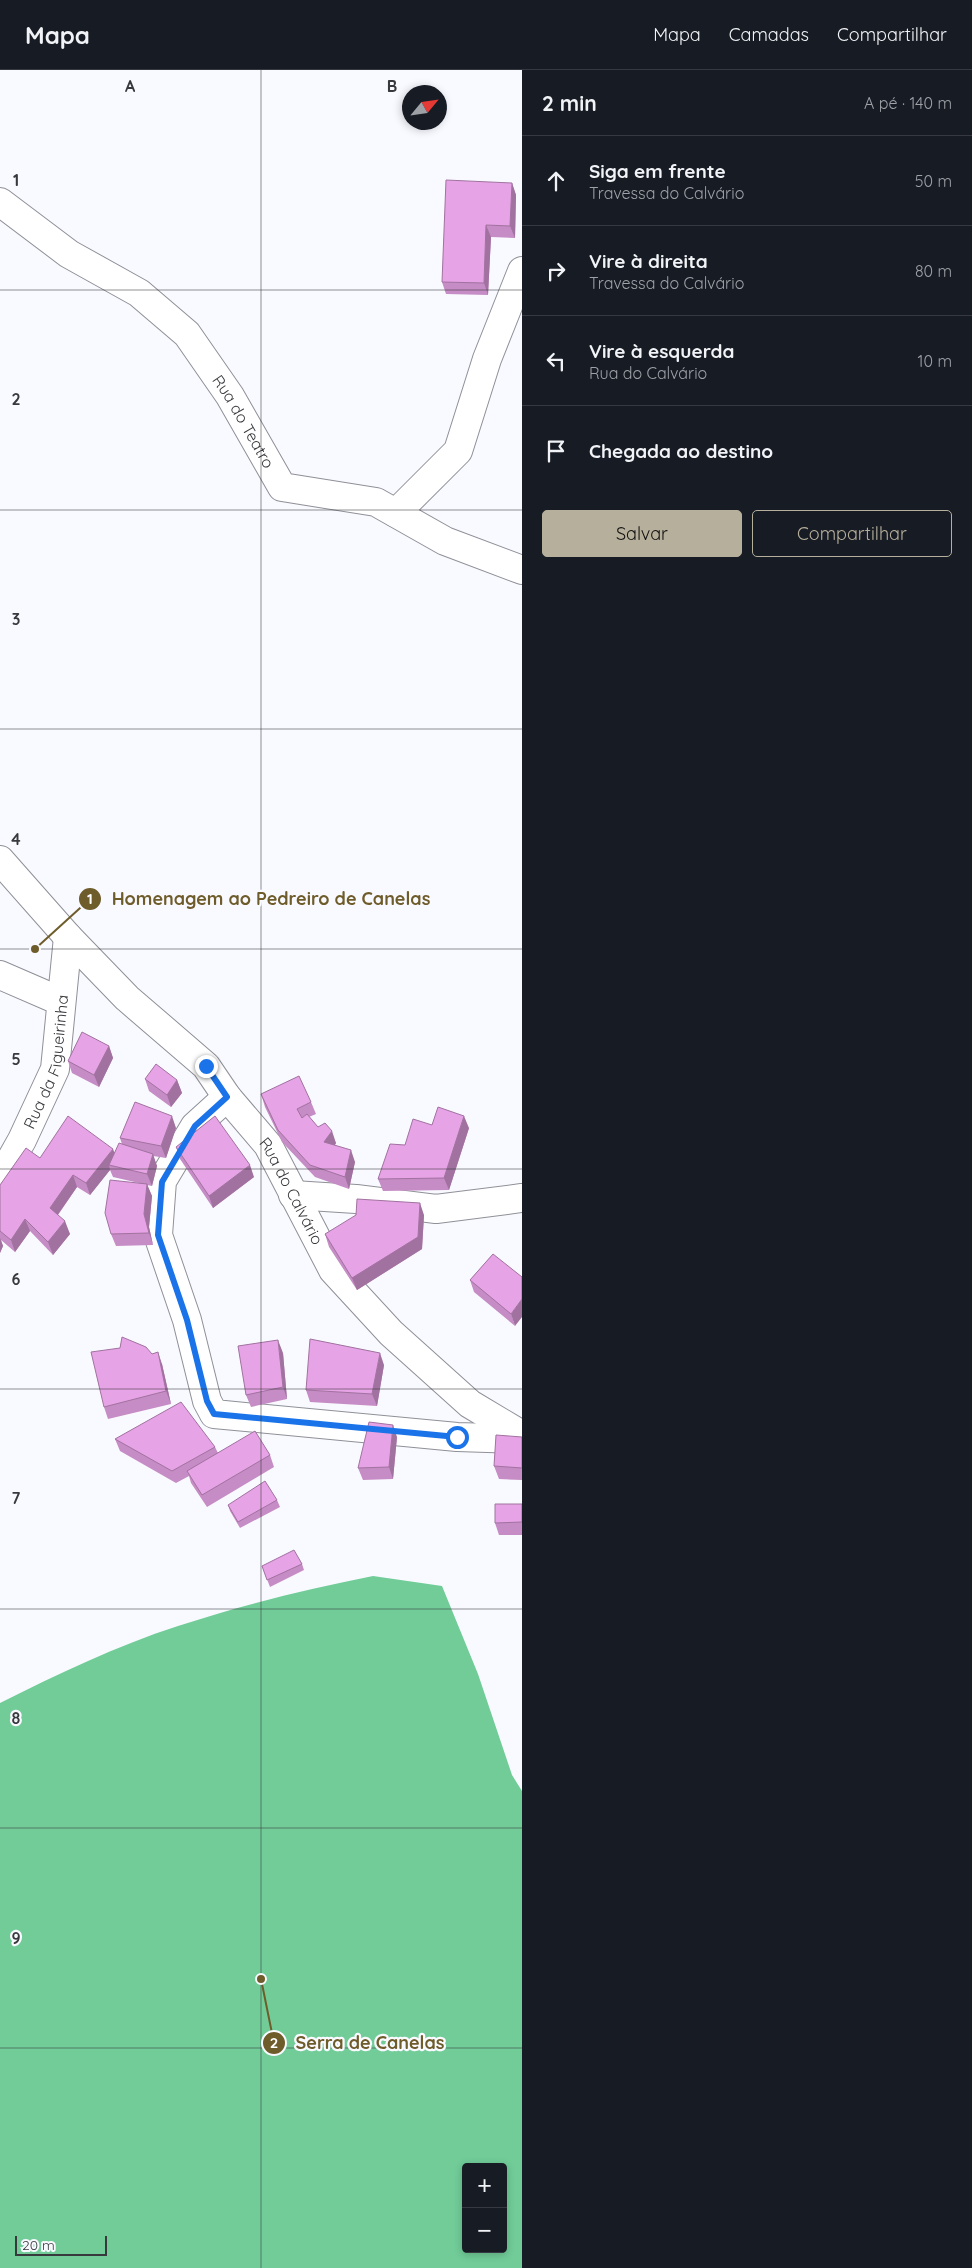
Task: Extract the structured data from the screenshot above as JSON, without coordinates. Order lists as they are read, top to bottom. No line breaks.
{"streets":{"street":["Rua do Teatro","Rua da Figueirinha","Rua do Calvário"]},"crossings":[["Rua da Figueirinha","Rua do Calvário"]],"places":["Homenagem ao Pedreiro de Canelas","Serra de Canelas"],"scale_bar":"20 m","north":"top right","page":{"header":"Mapa","nav":["Mapa","Camadas","Compartilhar"],"heading":["2 min","A pé · 140 m"],"list":[["Siga em frente","Travessa do Calvário","50 m"],["Vire à direita","Travessa do Calvário","80 m"],["Vire à esquerda","Rua do Calvário","10 m"],"Chegada ao destino"],"buttons":["Salvar","Compartilhar"],"map_buttons":["+","−"],"scale":"20 m"},"grid":{"columns":["A","B"],"rows":["1","2","3","4","5","6","7","8","9"]}}
